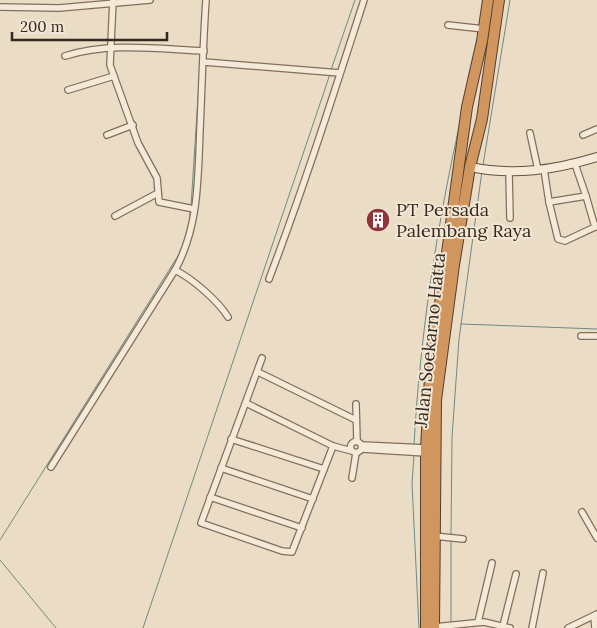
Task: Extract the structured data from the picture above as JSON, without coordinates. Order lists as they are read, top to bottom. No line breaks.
{"streets":{"highway":["Jalan Soekarno Hatta"]},"places":{"building":["PT Persada Palembang Raya"]},"scale_bar":"200 m"}
